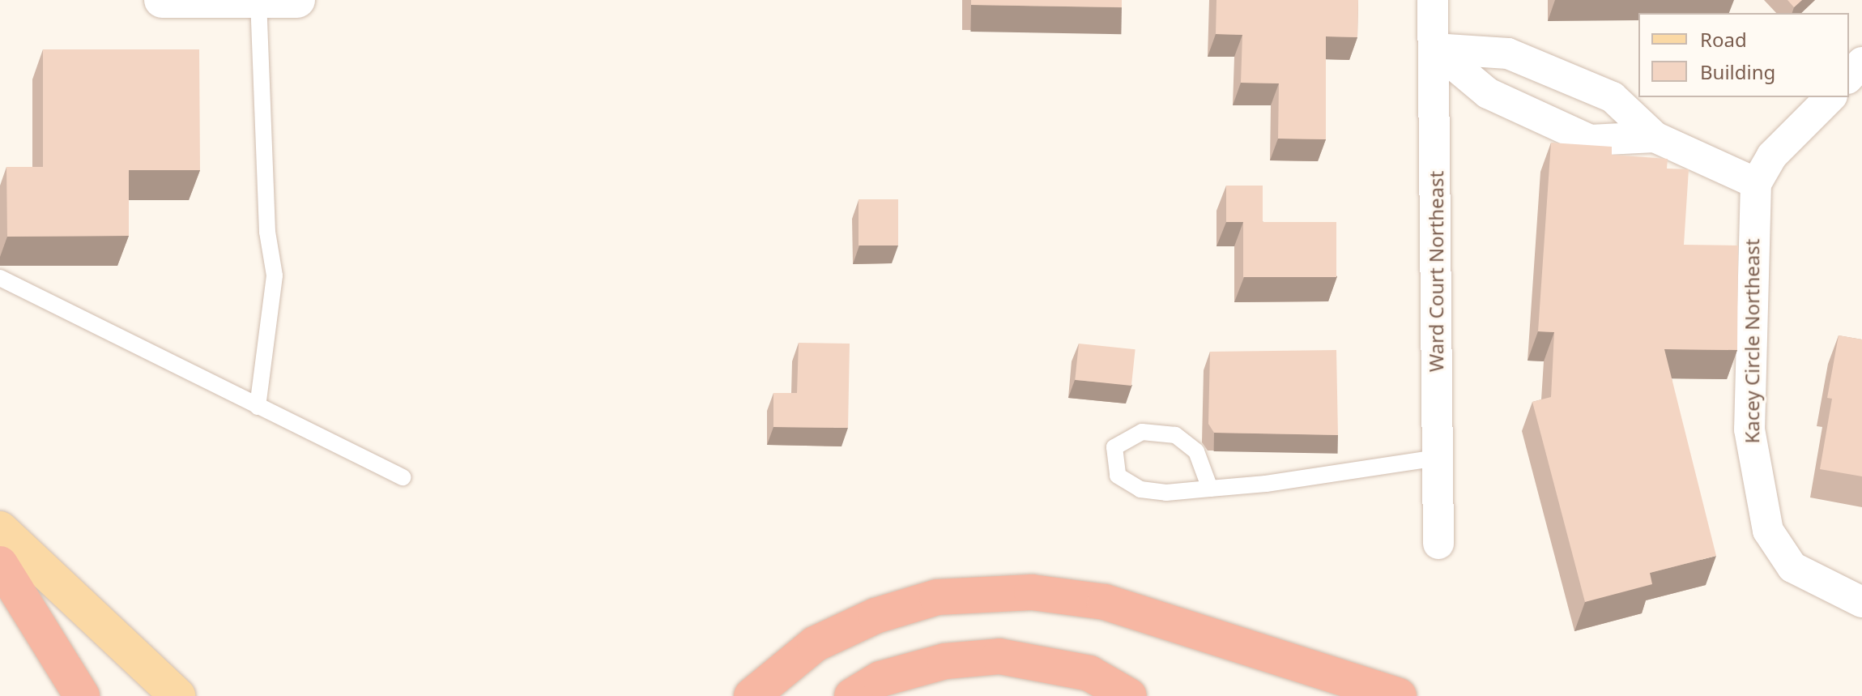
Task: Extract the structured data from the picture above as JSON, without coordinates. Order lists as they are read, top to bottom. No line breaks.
{"streets":{"street":["Ward Court Northeast","Kacey Circle Northeast"]},"legend":["Road","Building"]}
